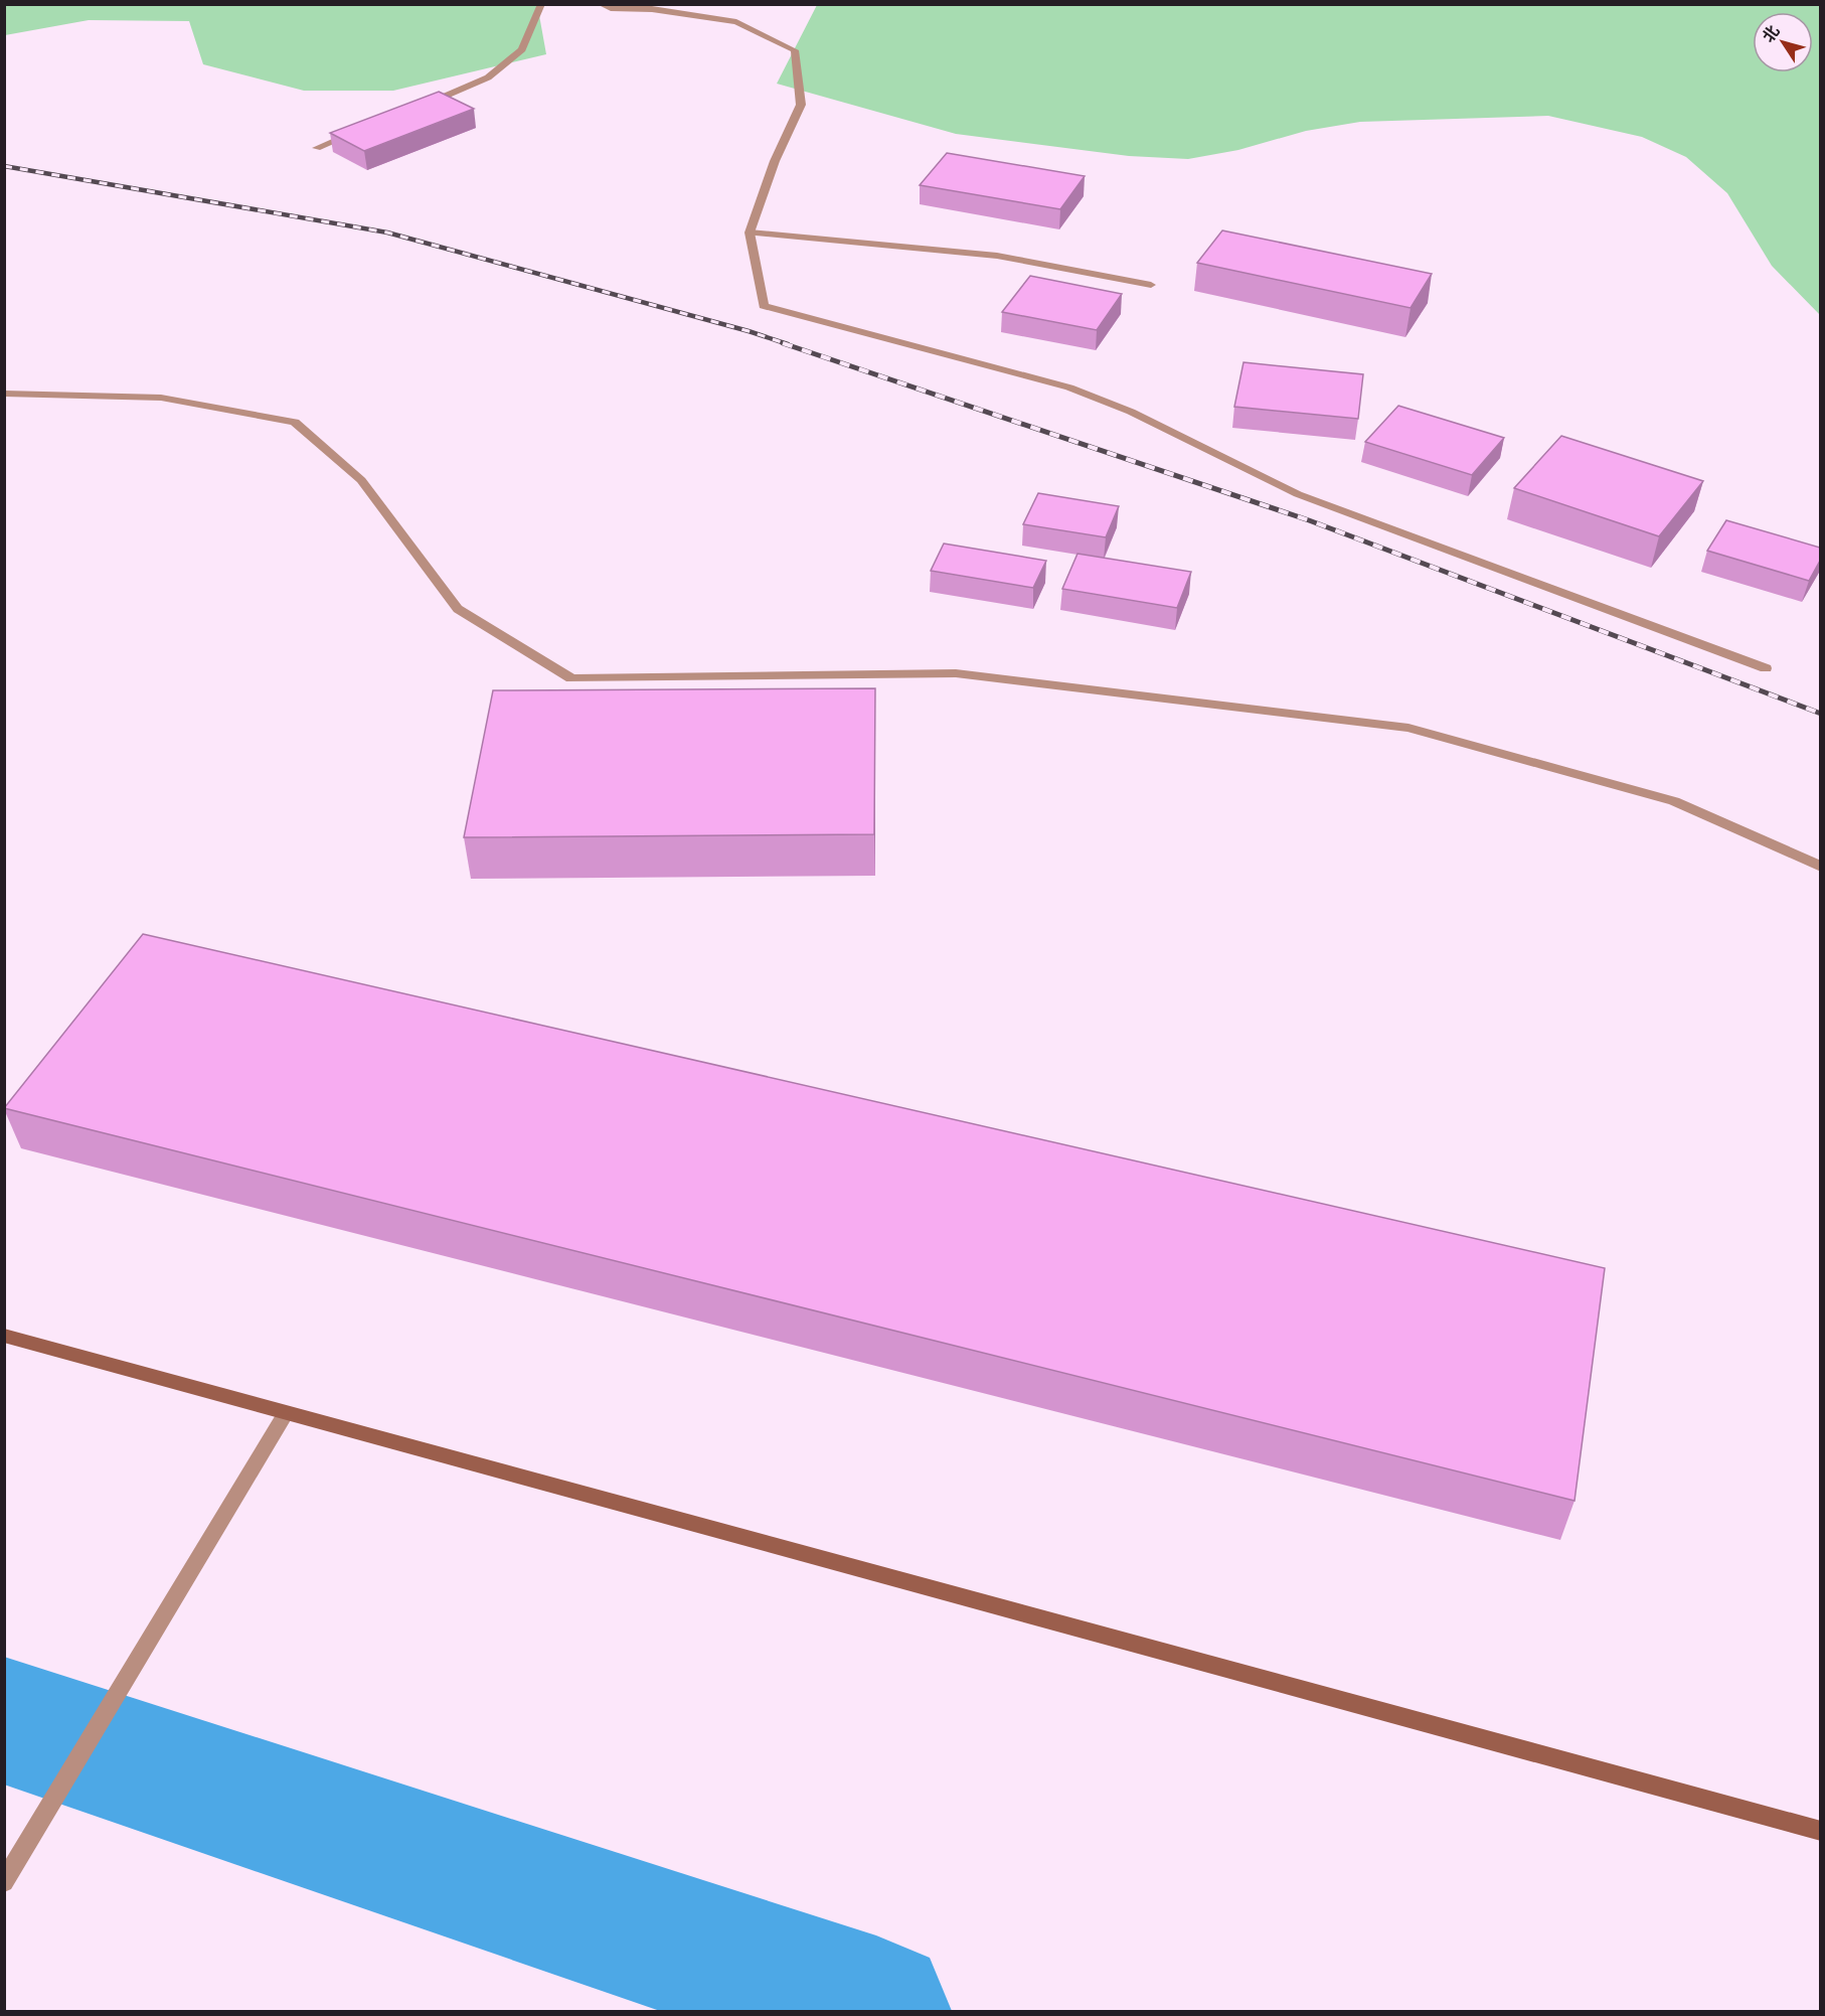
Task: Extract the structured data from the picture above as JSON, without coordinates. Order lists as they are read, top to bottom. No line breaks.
{"north":"top left"}
